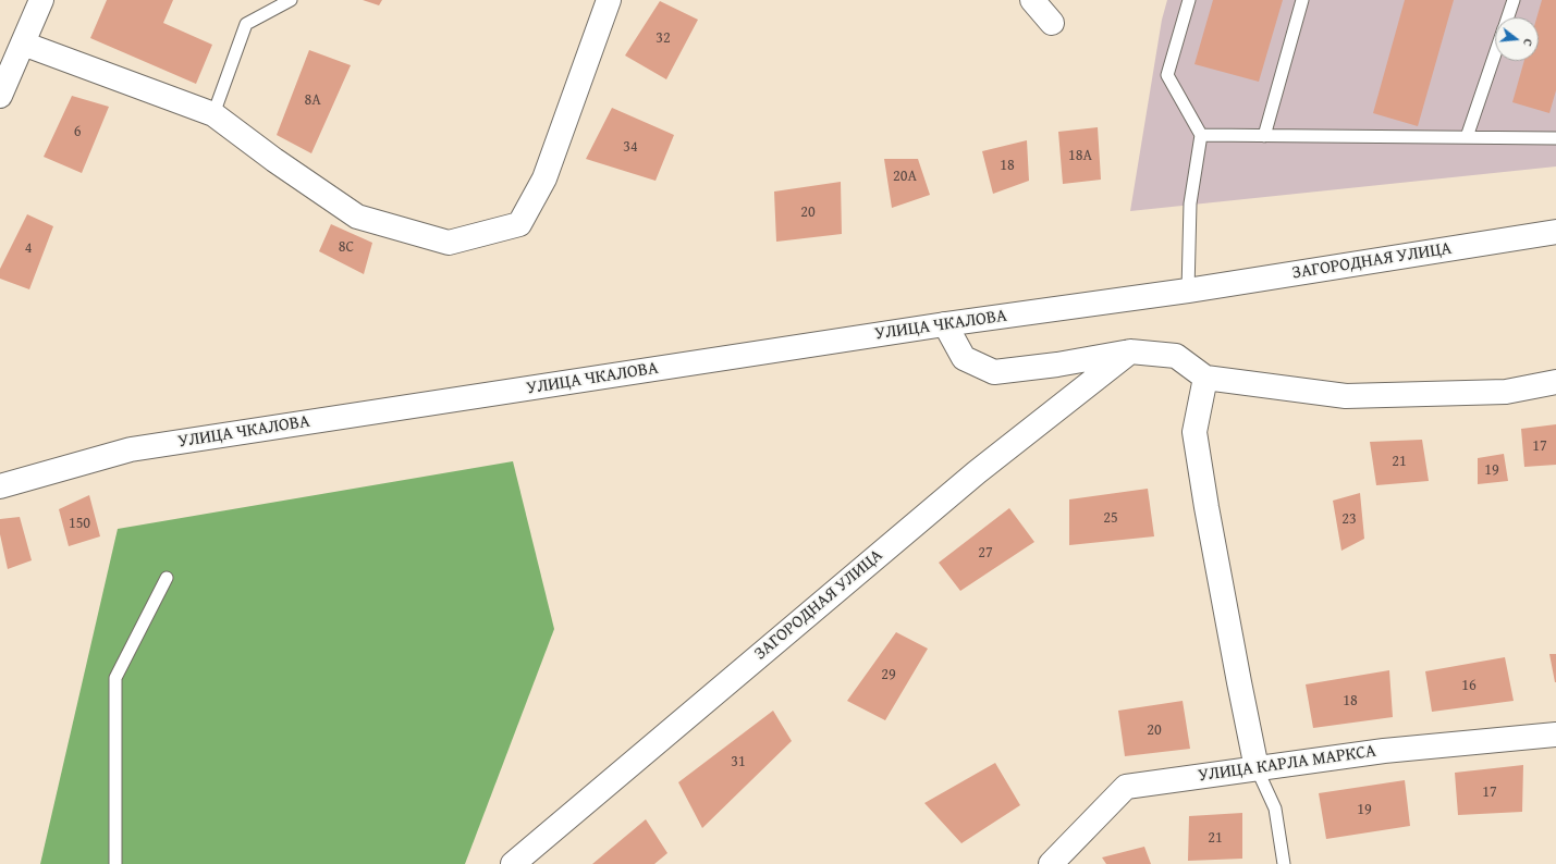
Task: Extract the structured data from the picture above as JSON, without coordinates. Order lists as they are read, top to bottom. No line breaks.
{"streets":{"street":["ЗАГОРОДНАЯ УЛИЦА","УЛИЦА ЧКАЛОВА","УЛИЦА КАРЛА МАРКСА"]},"crossings":[["ЗАГОРОДНАЯ УЛИЦА","УЛИЦА ЧКАЛОВА"]],"house_numbers":["32","8А","6","34","18А","18","20А","20","8С","4","17","21","19","25","23","150","27","29","16","18","20","31","17","19","21"],"north":"right"}
